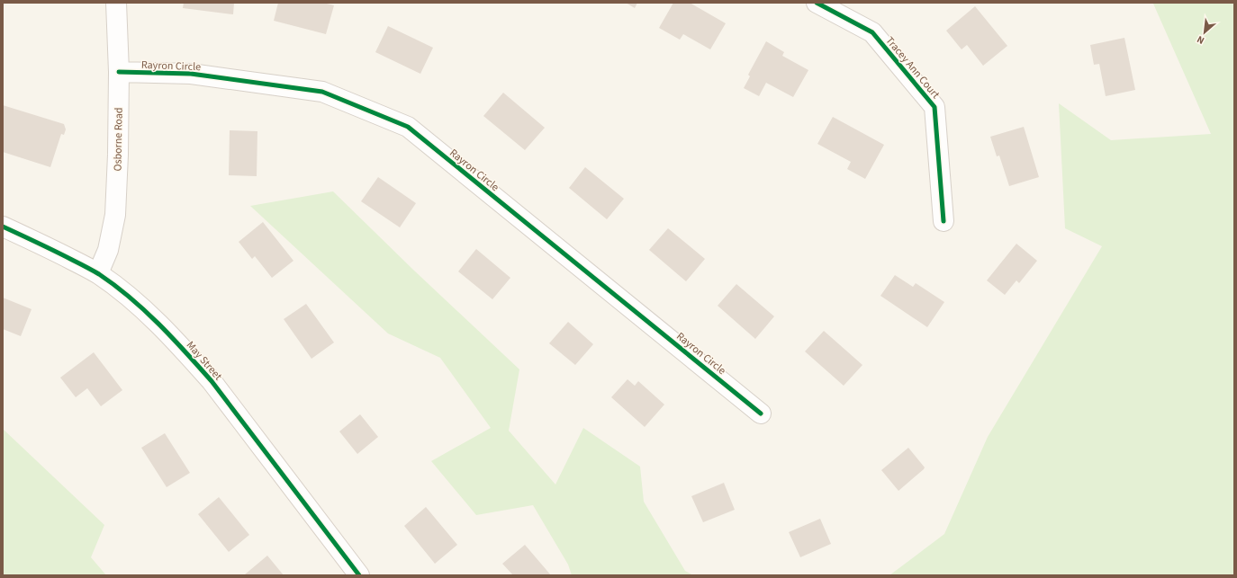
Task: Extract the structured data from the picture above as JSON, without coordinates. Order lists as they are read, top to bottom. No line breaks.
{"streets":{"street":["Rayron Circle","Tracey Ann Court","Osborne Road","May Street"]},"crossings":[["Rayron Circle","Osborne Road"],["Osborne Road","May Street"]],"north":"bottom left"}
